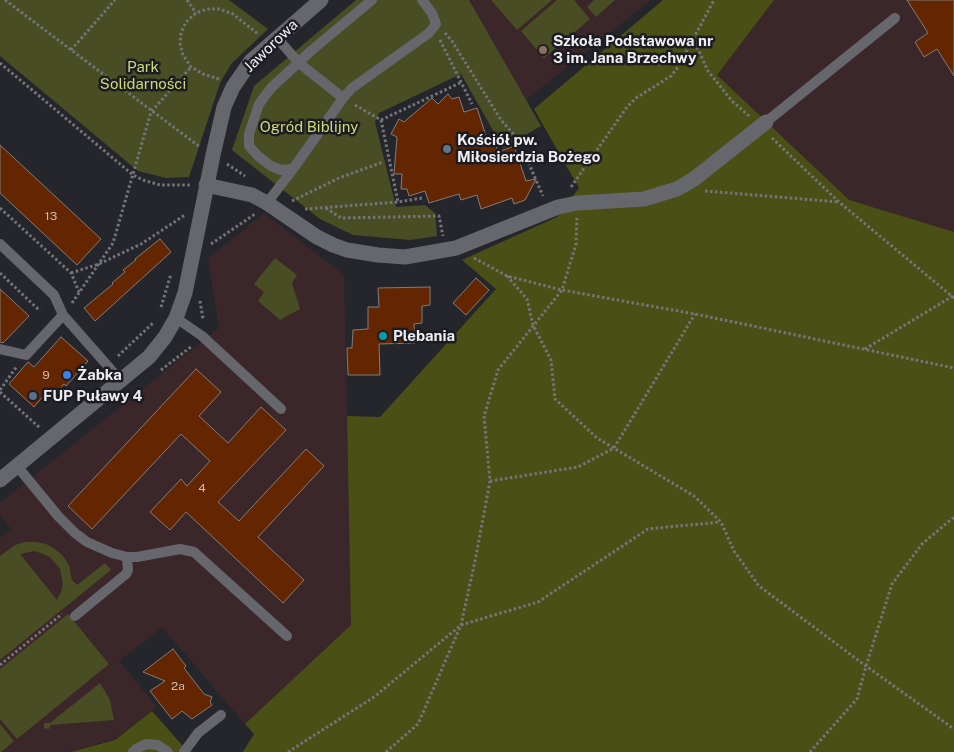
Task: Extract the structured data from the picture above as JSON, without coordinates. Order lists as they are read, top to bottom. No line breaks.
{"streets":{"street":["Jaworowa"]},"parks":["Park Solidarności","Ogród Biblijny"],"places":["Szkoła Podstawowa nr 3 im. Jana Brzechwy","Kościół pw. Miłosierdzia Bożego","Plebania","Żabka","FUP Puławy 4"],"house_numbers":["13","9","4","2a"]}
